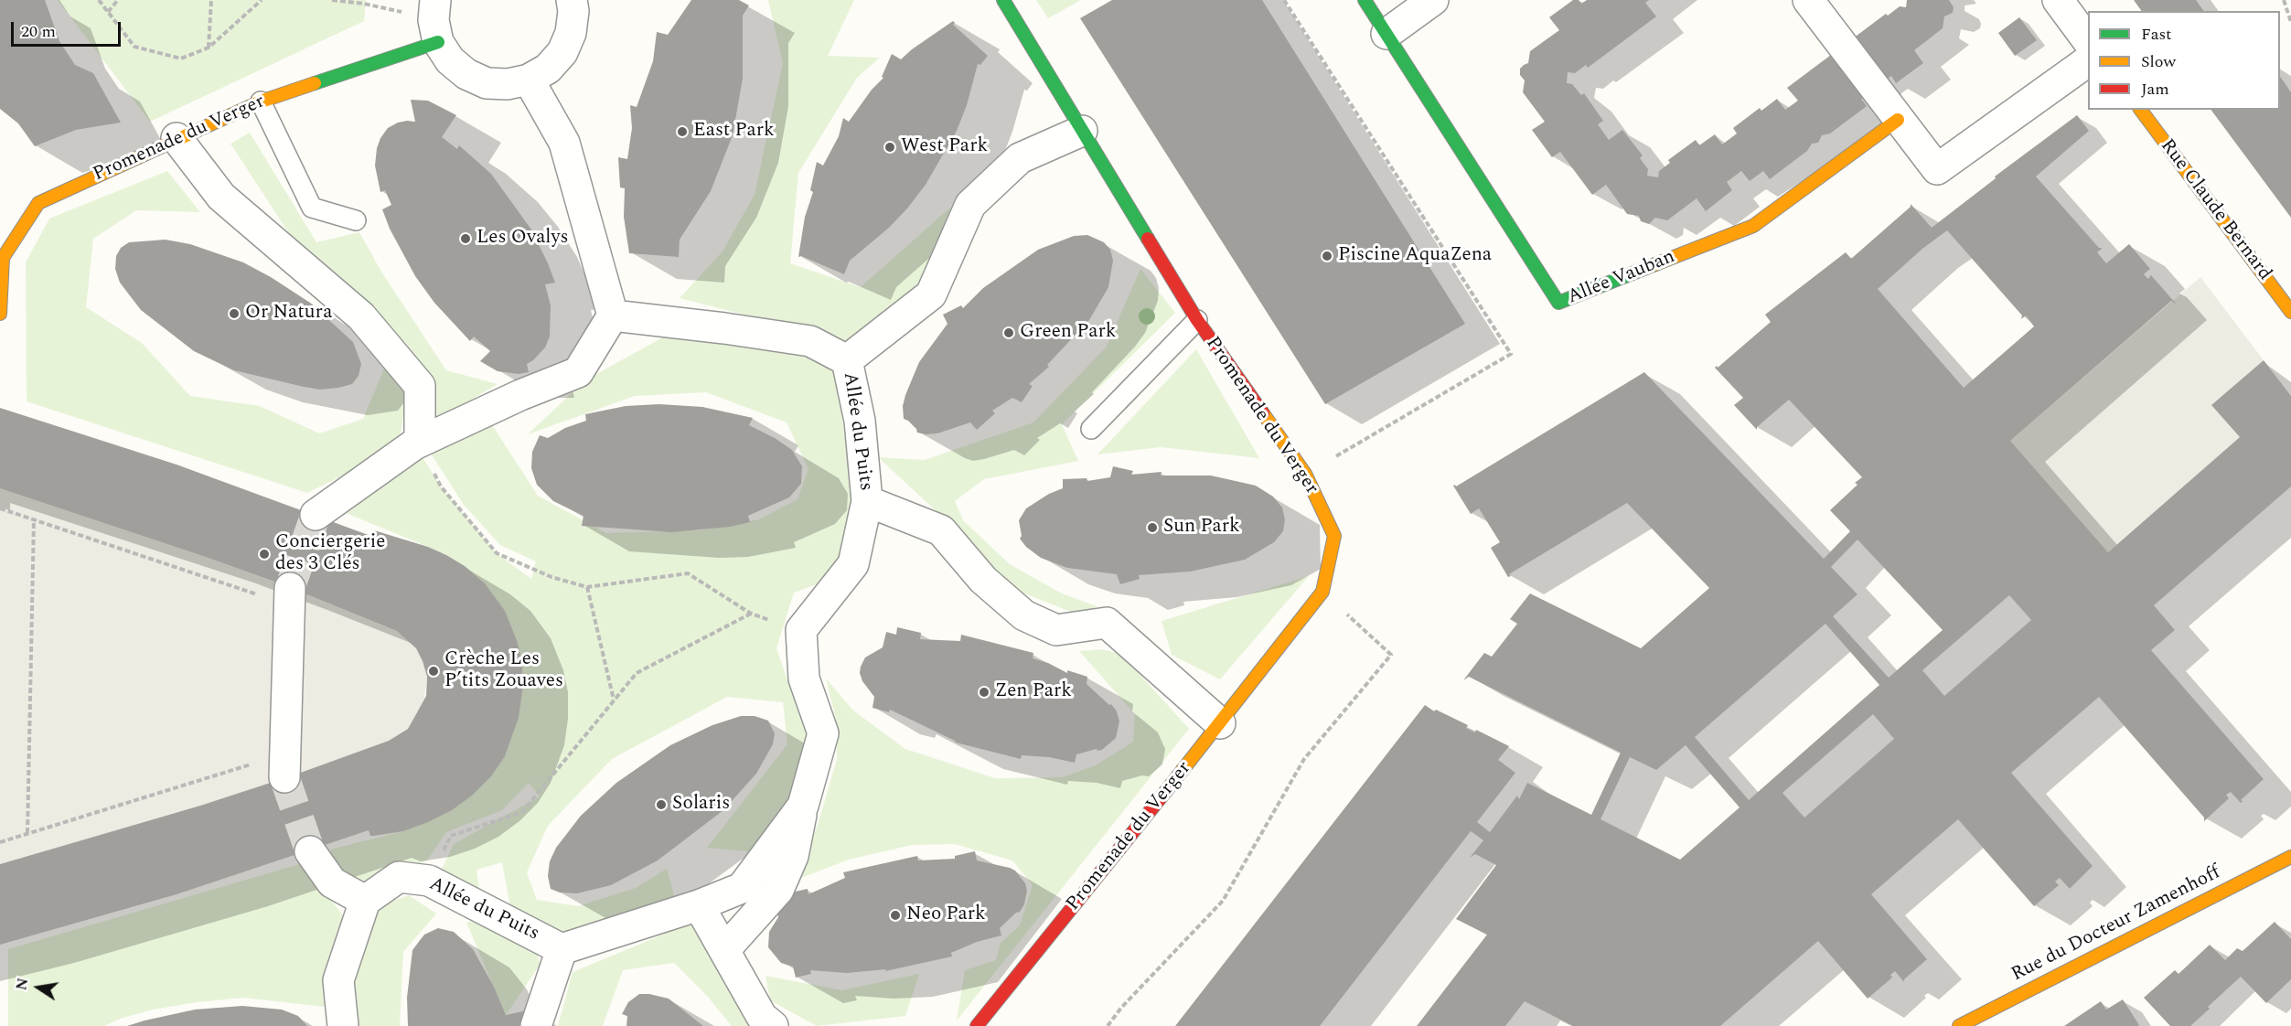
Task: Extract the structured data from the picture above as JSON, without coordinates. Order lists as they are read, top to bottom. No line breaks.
{"streets":{"street":["Promenade du Verger","Rue Claude Bernard","Allée Vauban","Allée du Puits","Rue du Docteur Zamenhoff"]},"places":["East Park","West Park","Les Ovalys","Piscine AquaZena","Or Natura","Green Park","Sun Park","Conciergerie des 3 Clés","Crèche Les P’tits Zouaves","Zen Park","Solaris","Neo Park"],"legend":["Fast","Slow","Jam"],"scale_bar":"20 m","north":"left"}
